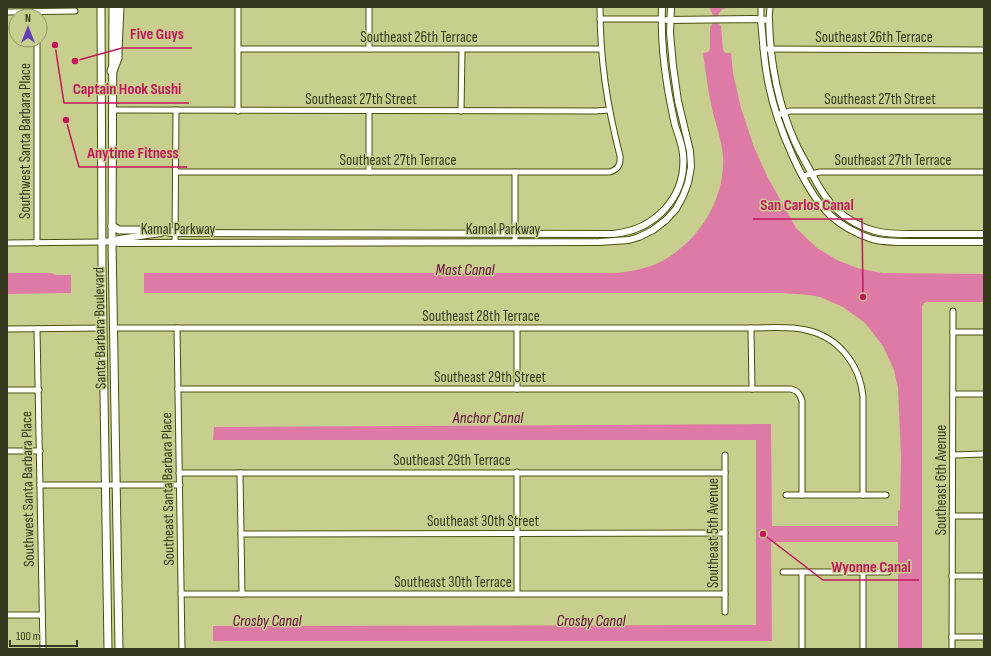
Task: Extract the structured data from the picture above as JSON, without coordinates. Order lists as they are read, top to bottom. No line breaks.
{"streets":{"main road":["Santa Barbara Boulevard"],"street":["Southeast 26th Terrace","Southeast 27th Street","Southwest Santa Barbara Place","Southeast 27th Terrace","Kamal Parkway","Southeast 28th Terrace","Southeast 29th Street","Southeast 29th Terrace","Southeast 6th Avenue","Southeast Santa Barbara Place","Southeast 30th Street","Southeast 5th Avenue","Southeast 30th Terrace"]},"crossings":[["Southeast 27th Street","Southeast 27th Terrace"],["Southeast 27th Street","Santa Barbara Boulevard"],["Kamal Parkway","Santa Barbara Boulevard"],["Southeast 28th Terrace","Santa Barbara Boulevard"],["Southeast 28th Terrace","Southeast Santa Barbara Place"],["Southeast 29th Street","Southeast Santa Barbara Place"],["Southeast 29th Terrace","Southeast Santa Barbara Place"],["Southeast 29th Terrace","Southeast 5th Avenue"],["Southeast Santa Barbara Place","Southeast 30th Terrace"],["Southeast 30th Street","Southeast 5th Avenue"],["Southeast 5th Avenue","Southeast 30th Terrace"]],"water":["Mast Canal","Anchor Canal","Crosby Canal"],"places":["Captain Hook Sushi","Five Guys","Anytime Fitness","San Carlos Canal","Wyonne Canal"],"scale_bar":"100 m","north":"top"}
